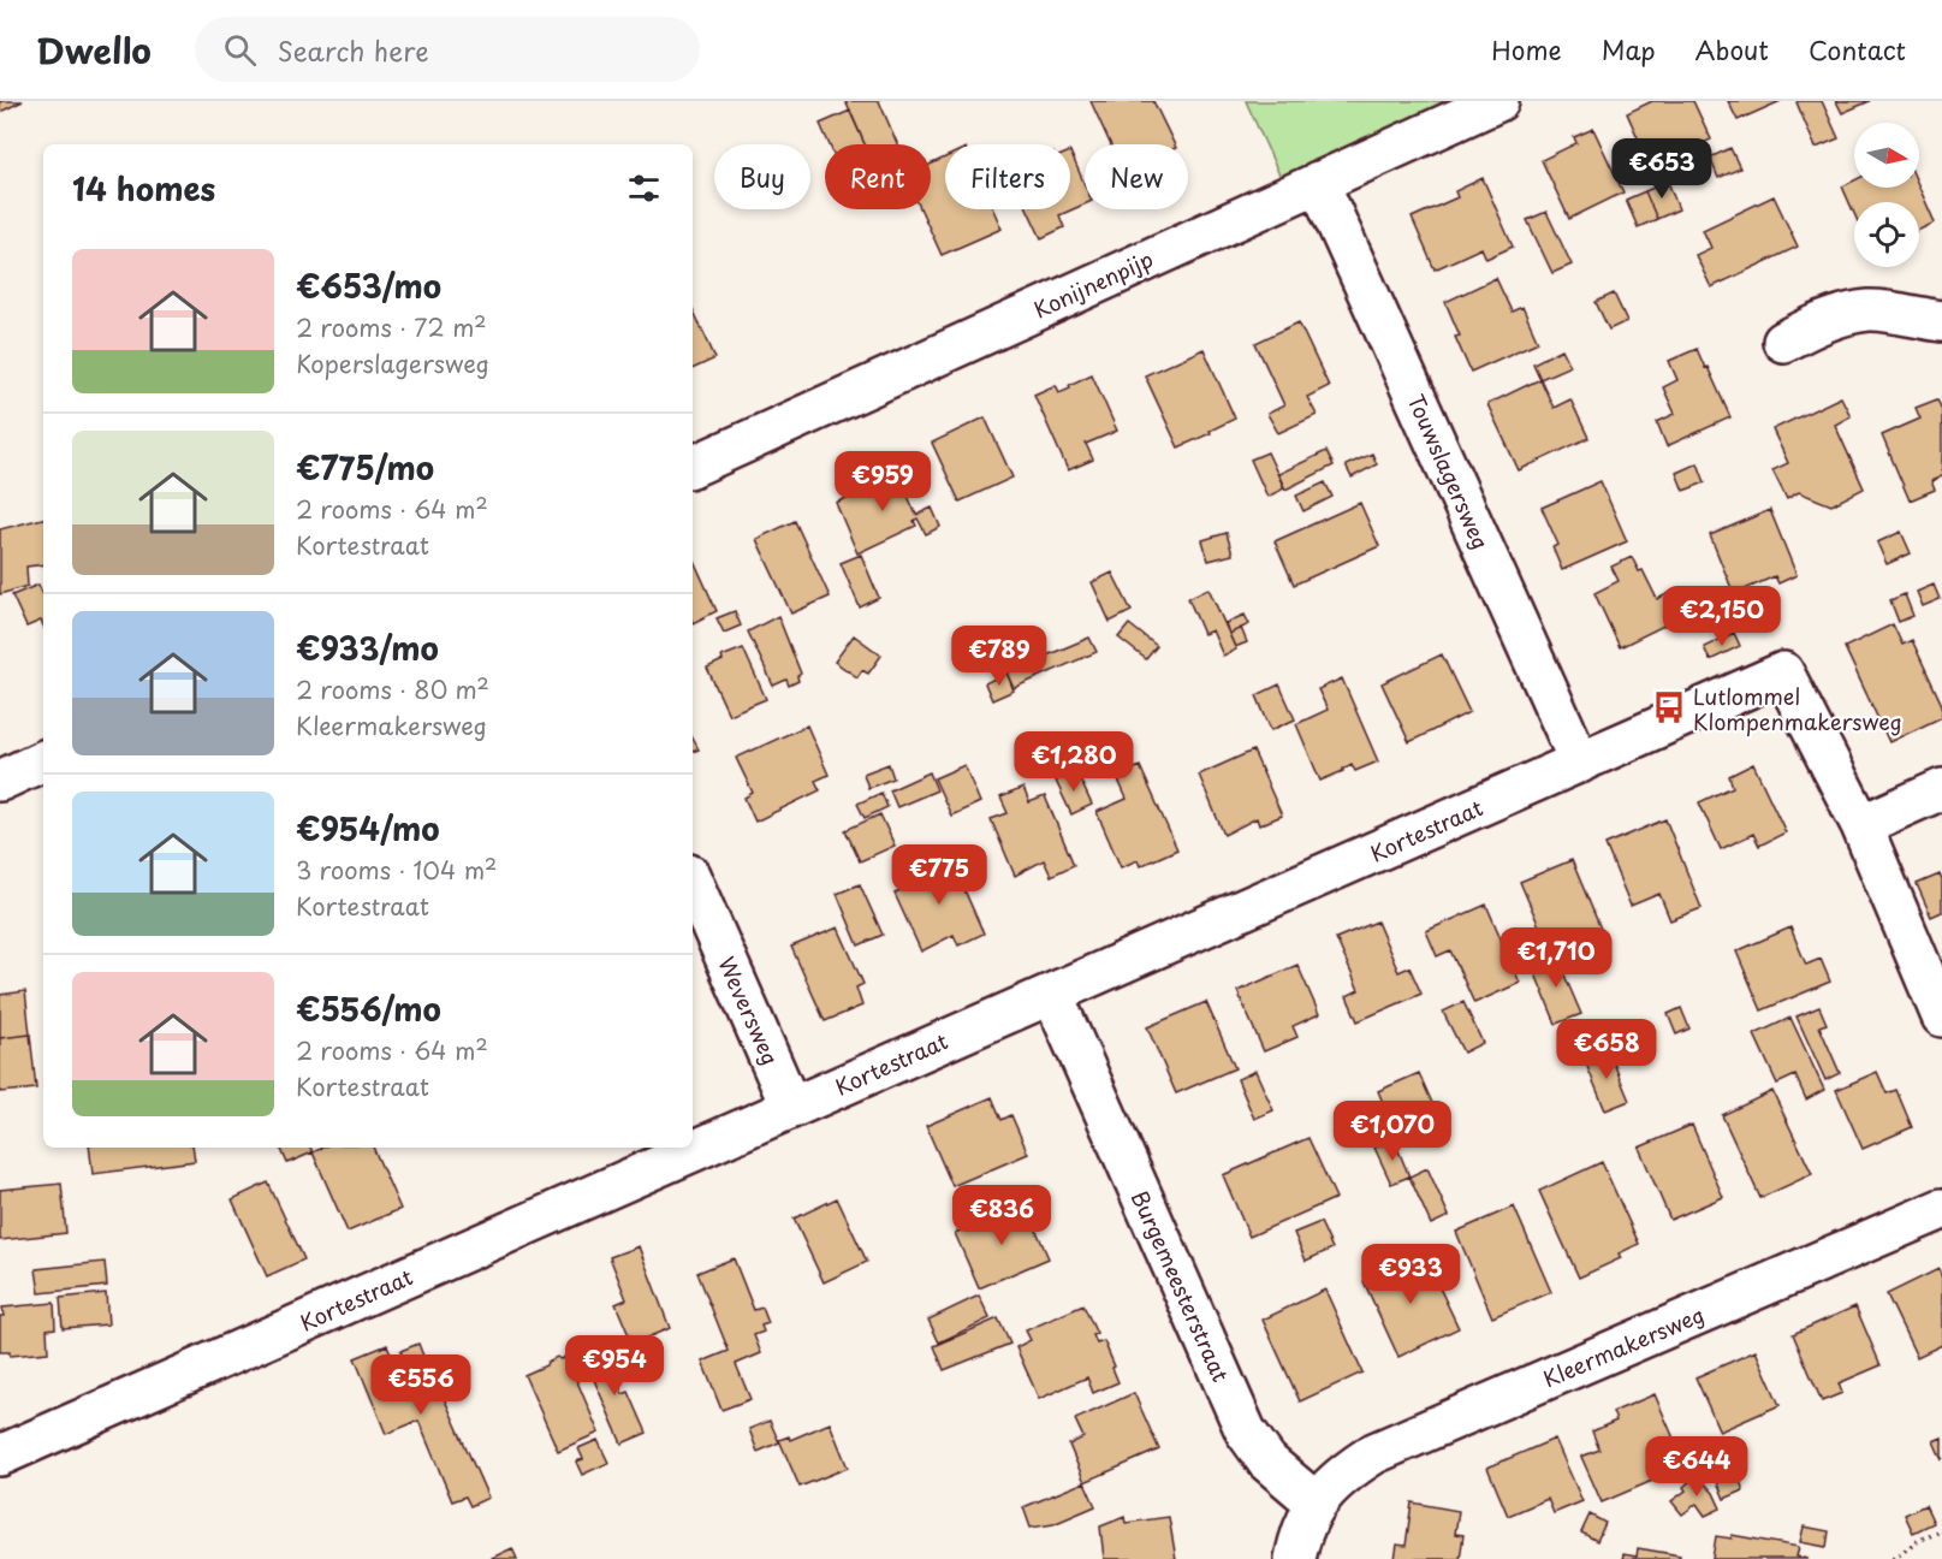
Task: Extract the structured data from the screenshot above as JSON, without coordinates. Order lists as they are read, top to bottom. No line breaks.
{"streets":{"street":["Konijnenpijp","Touwslagersweg","Kortestraat","Weversweg","Burgemeesterstraat","Kleermakersweg"]},"crossings":[["Konijnenpijp","Touwslagersweg"],["Touwslagersweg","Kortestraat"],["Kortestraat","Weversweg"],["Kortestraat","Burgemeesterstraat"],["Burgemeesterstraat","Kleermakersweg"]],"places":{"bus stop":["Lutlommel Klompenmakersweg"]},"north":"right","page":{"header":"Dwello","search":"Search here","nav":["Home","Map","About","Contact"],"price":["€653","€959","€2,150","€789","€1,280","€775","€1,710","€658","€1,070","€836","€933","€954","€556","€644"],"chip":["Buy","Rent","Filters","New"],"heading":"14 homes","list":[{"name":"€653/mo","note":"2 rooms · 72 m² · Koperslagersweg"},{"name":"€775/mo","note":"2 rooms · 64 m² · Kortestraat"},{"name":"€933/mo","note":"2 rooms · 80 m² · Kleermakersweg"},{"name":"€954/mo","note":"3 rooms · 104 m² · Kortestraat"},{"name":"€556/mo","note":"2 rooms · 64 m² · Kortestraat"}]}}
